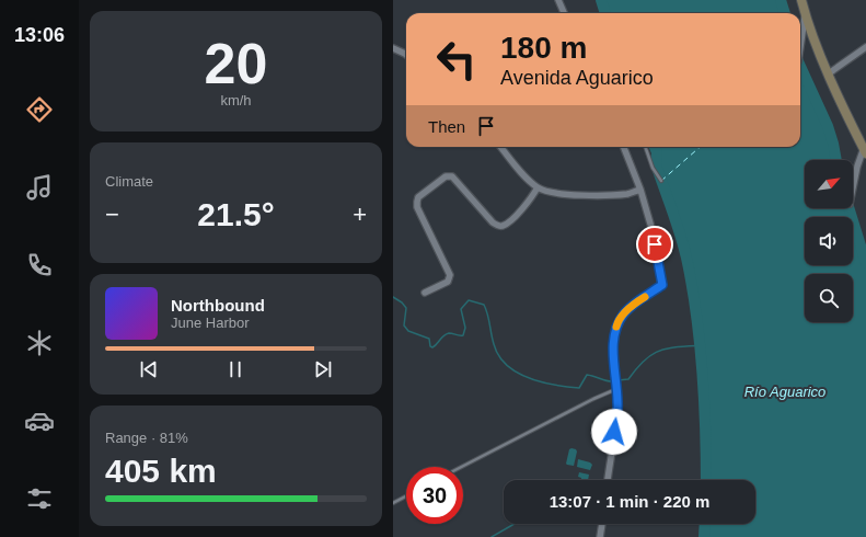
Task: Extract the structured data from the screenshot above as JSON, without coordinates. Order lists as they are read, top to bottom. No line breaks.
{"water":["Río Aguarico"],"north":"top right","page":{"tabs":"13:06","tile":[["20","km/h"],"Climate",["Range · 81%","405 km"]],"turn":["180 m","Avenida Aguarico"],"then":"Then","heat":["−","21.5°","+"],"song":["Northbound","June Harbor"],"limit":"30","trip":"13:07 · 1 min · 220 m"}}
